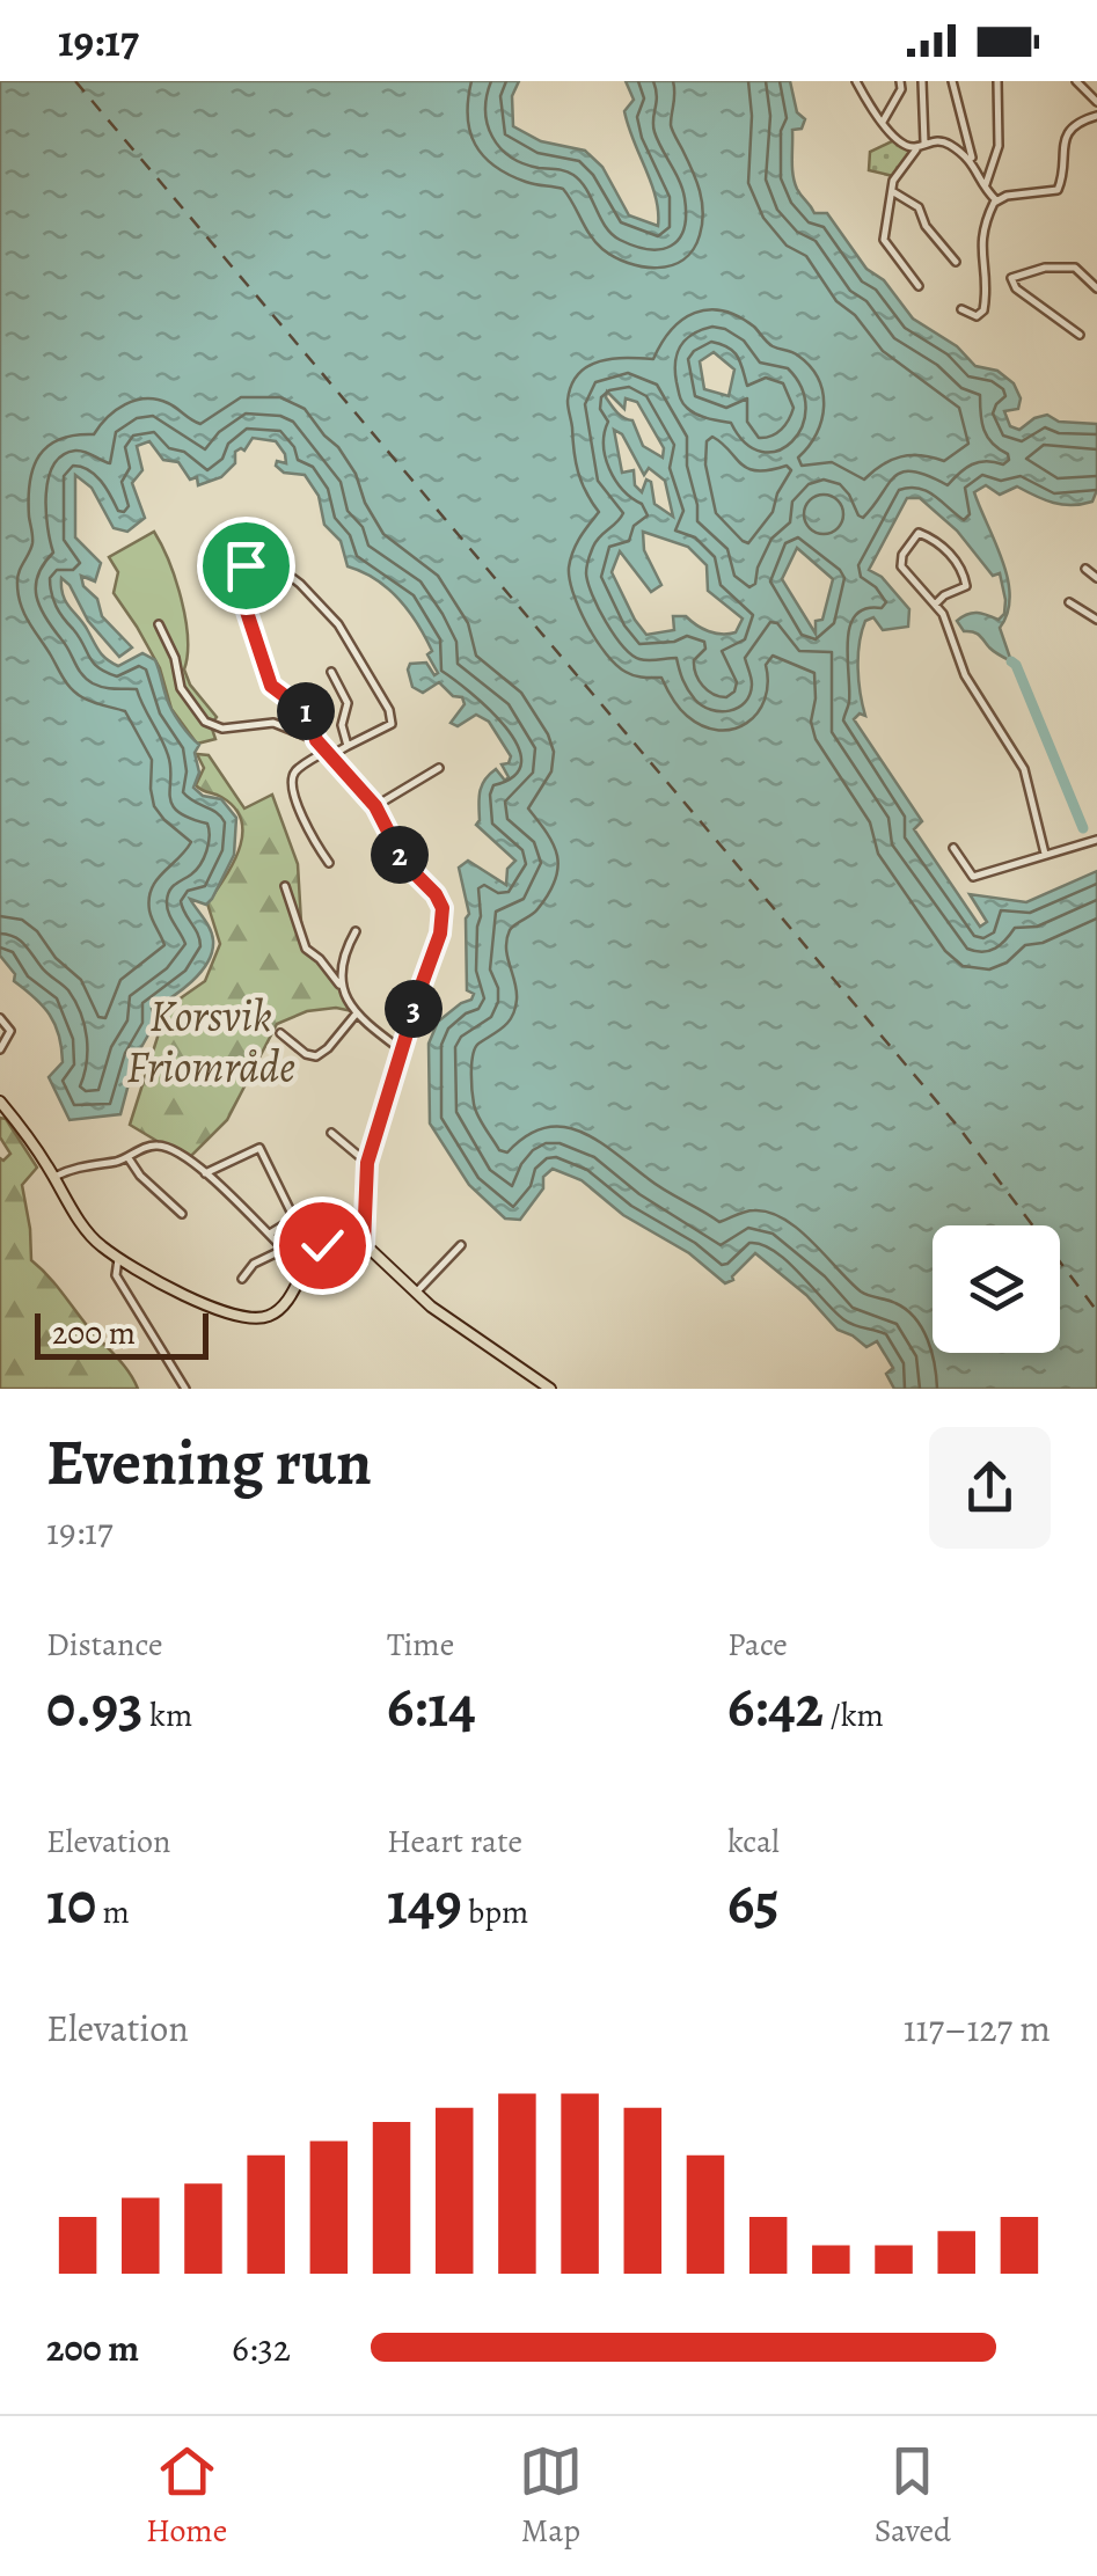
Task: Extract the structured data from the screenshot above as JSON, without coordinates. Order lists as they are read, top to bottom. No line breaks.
{"parks":["Korsvik Friområde"],"scale_bar":"200 m","page":{"status":"19:17","pins":["1","2","3"],"scale":"200 m","heading":["Evening run","19:17"],"stats":[["Distance","0.93 km"],["Time","6:14"],["Pace","6:42 /km"],["Elevation","10 m"],["Heart rate","149 bpm"],["kcal","65"]],"chart":["Elevation","117–127 m"],"list":[{"name":"200 m","note":"6:32"}],"tabs":["Home","Map","Saved"]}}
